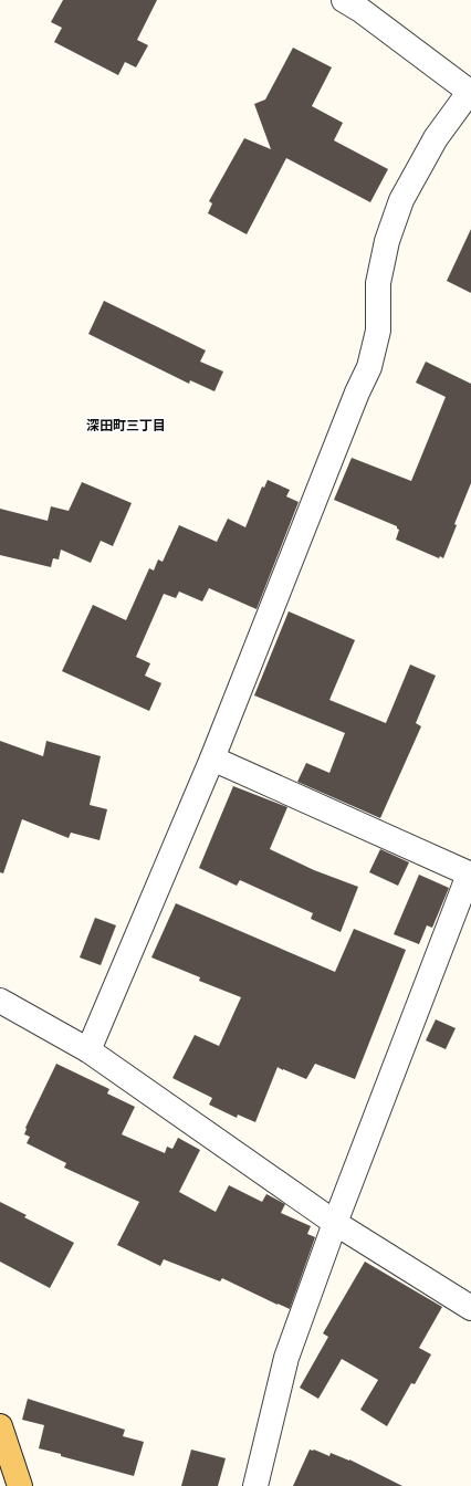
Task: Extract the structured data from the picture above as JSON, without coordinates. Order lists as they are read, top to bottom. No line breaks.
{"districts":["深田町三丁目"]}
